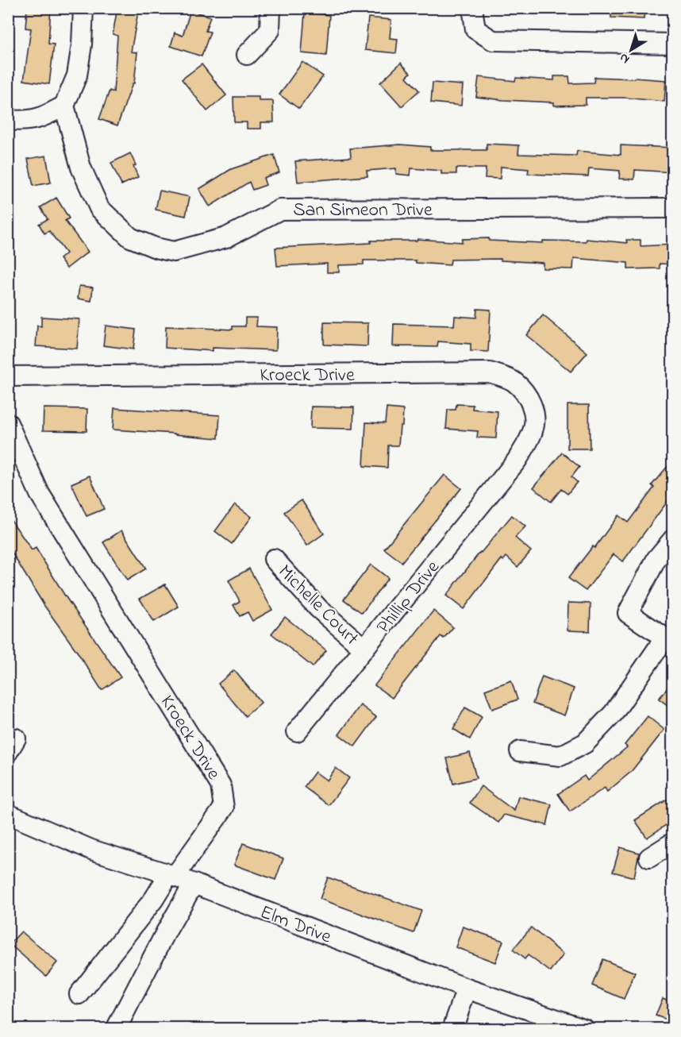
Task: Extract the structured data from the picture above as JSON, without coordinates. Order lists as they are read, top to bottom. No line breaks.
{"streets":{"street":["San Simeon Drive","Kroeck Drive","Phillip Drive","Michelle Court","Elm Drive"]},"crossings":[["Kroeck Drive","Phillip Drive"],["Kroeck Drive","Elm Drive"],["Phillip Drive","Michelle Court"]],"north":"bottom left"}
